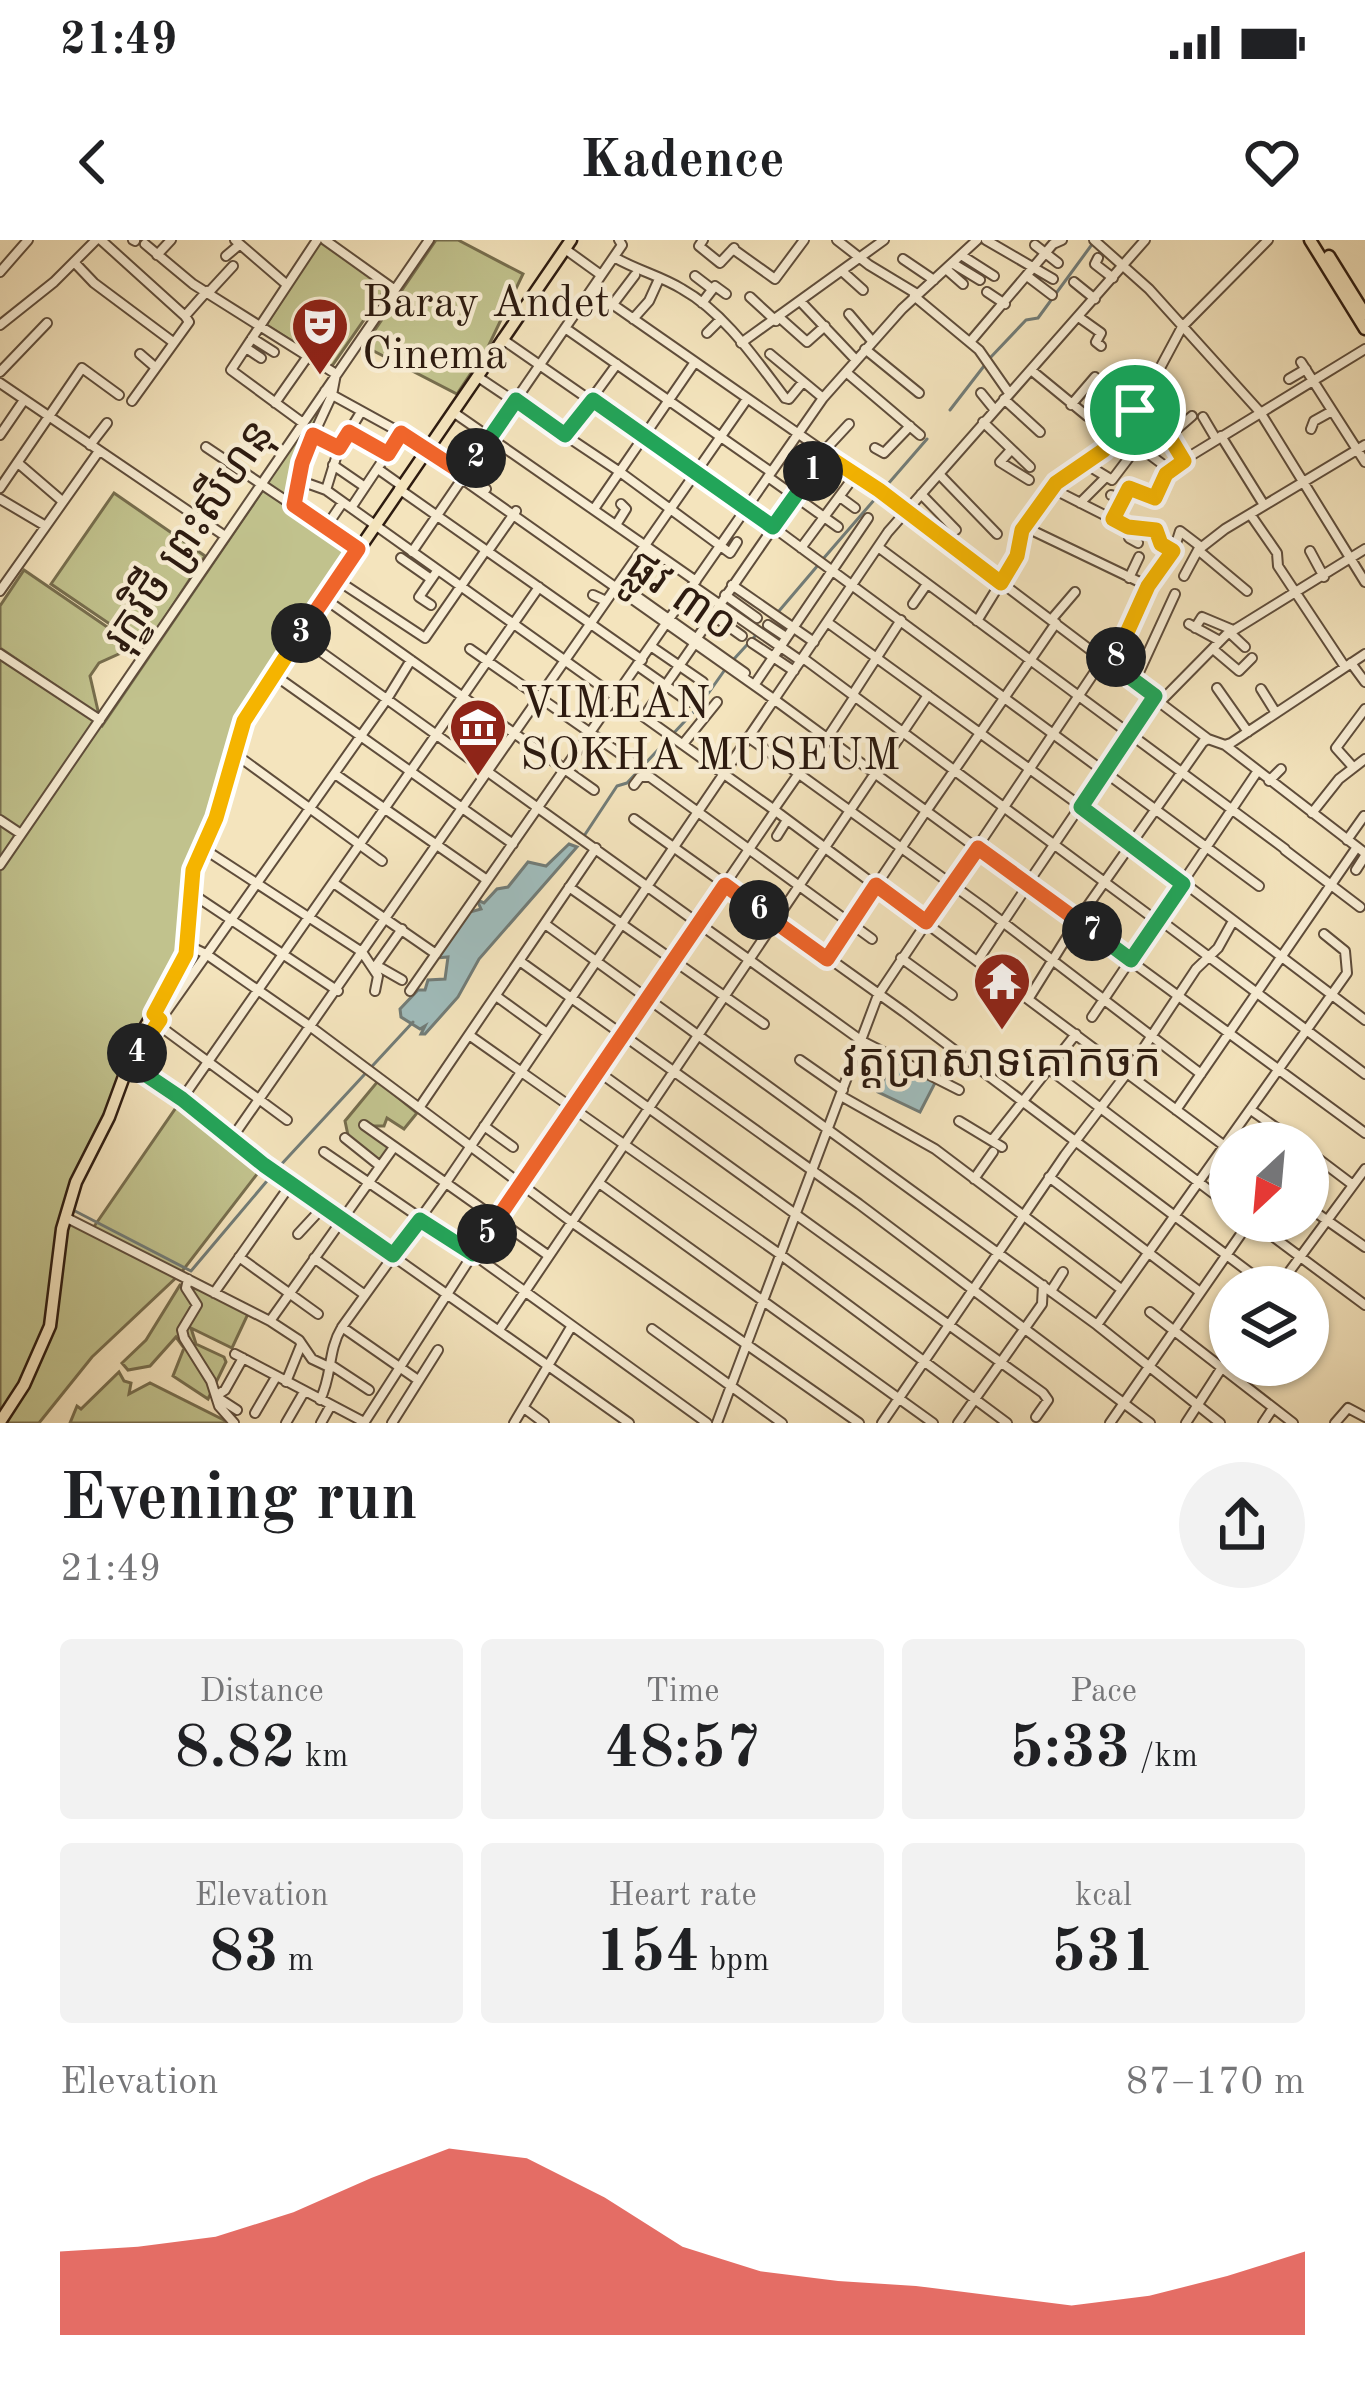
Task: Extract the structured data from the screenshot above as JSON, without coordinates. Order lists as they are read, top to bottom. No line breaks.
{"streets":{"street":["រុក្ខវិថី ព្រះសីហនុ","ផ្លូវ ៣០"]},"crossings":[["រុក្ខវិថី ព្រះសីហនុ","ផ្លូវ ៣០"]],"places":{"theatre":["Baray Andet Cinema"],"museum":["VIMEAN SOKHA MUSEUM"],"temple":["វត្តប្រាសាទគោកចក"]},"north":"bottom left","page":{"status":"21:49","header":"Kadence","pins":["2","1","3","8","6","7","4","5"],"heading":["Evening run","21:49"],"stats":[["Distance","8.82 km"],["Time","48:57"],["Pace","5:33 /km"],["Elevation","83 m"],["Heart rate","154 bpm"],["kcal","531"]],"chart":["Elevation","87–170 m"]}}
